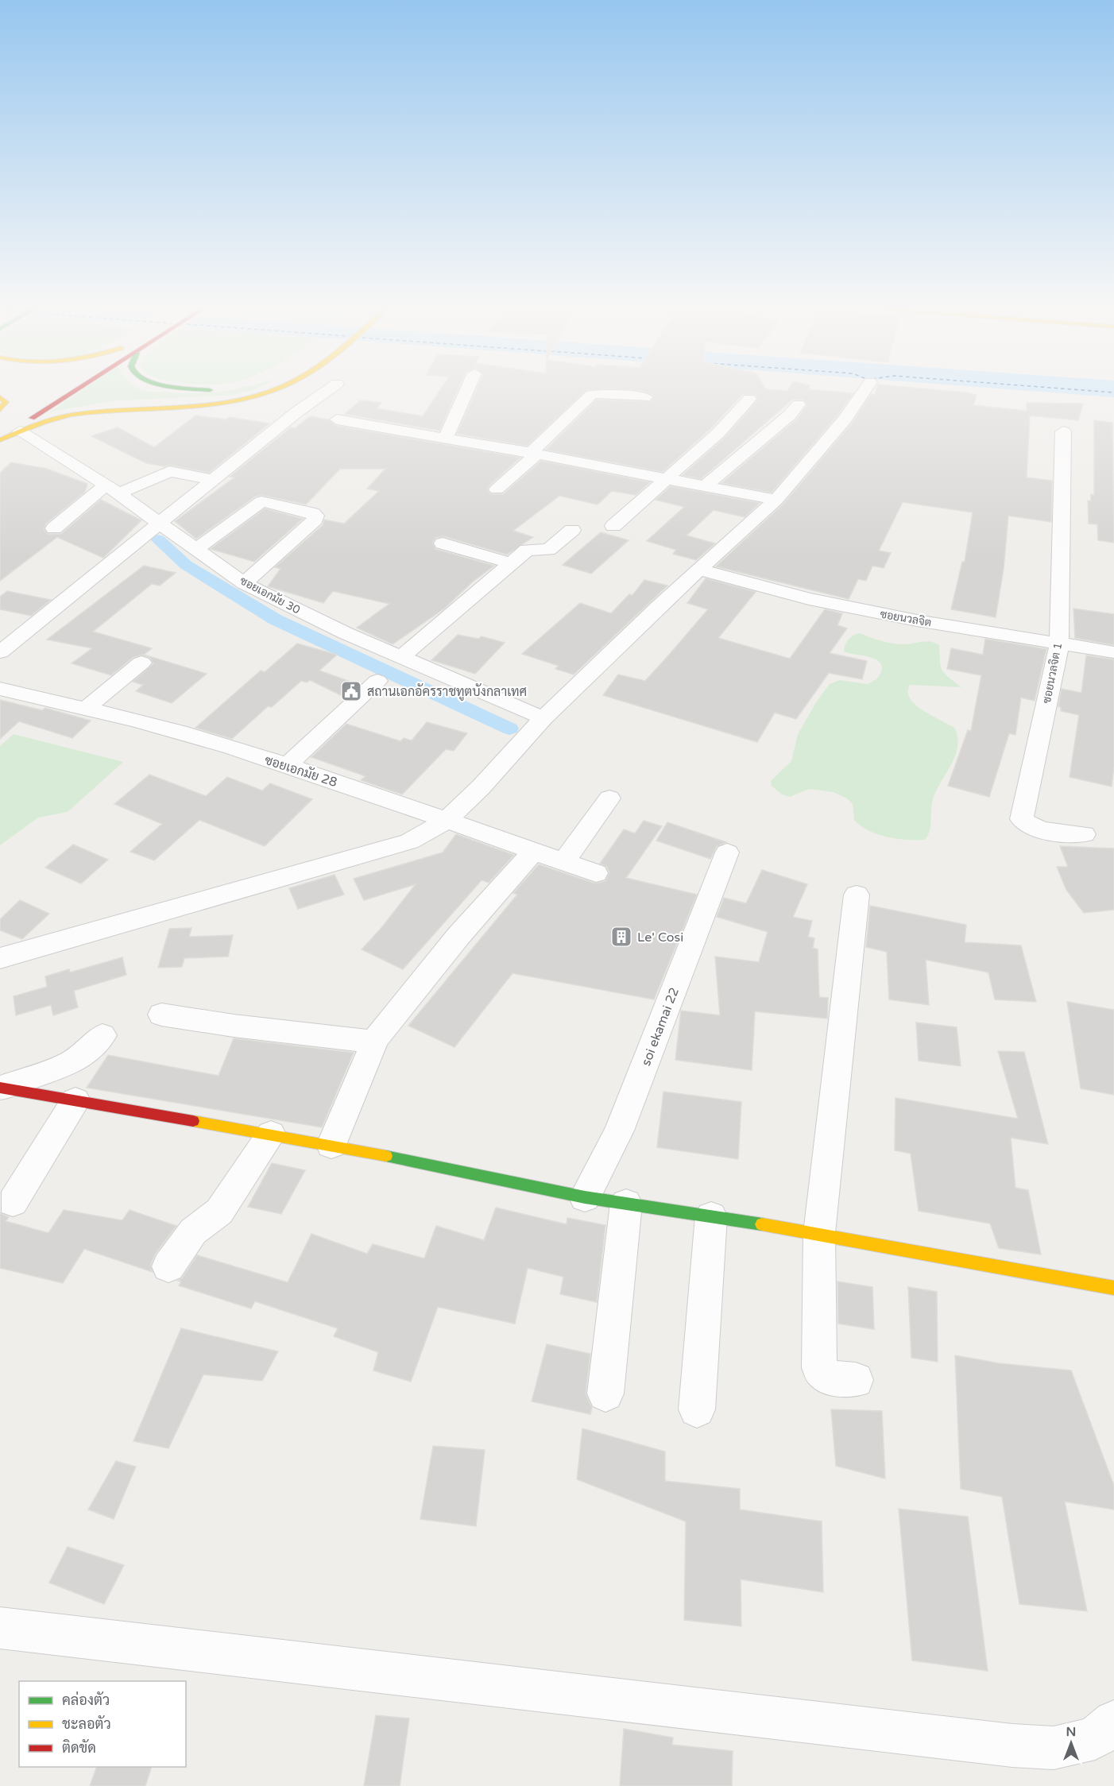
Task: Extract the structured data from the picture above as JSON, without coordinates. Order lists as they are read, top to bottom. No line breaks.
{"streets":{"street":["ซอยเอกมัย 30","ซอยนวลจิต","ซอยนวลจิต 1","ซอยเอกมัย 28","soi ekamai 22"]},"crossings":[["ซอยนวลจิต","ซอยนวลจิต 1"]],"places":{"public building":["สถานเอกอัครราชทูตบังกลาเทศ"],"building":["Le' Cosi"]},"legend":["คล่องตัว","ชะลอตัว","ติดขัด"],"north":"top"}
